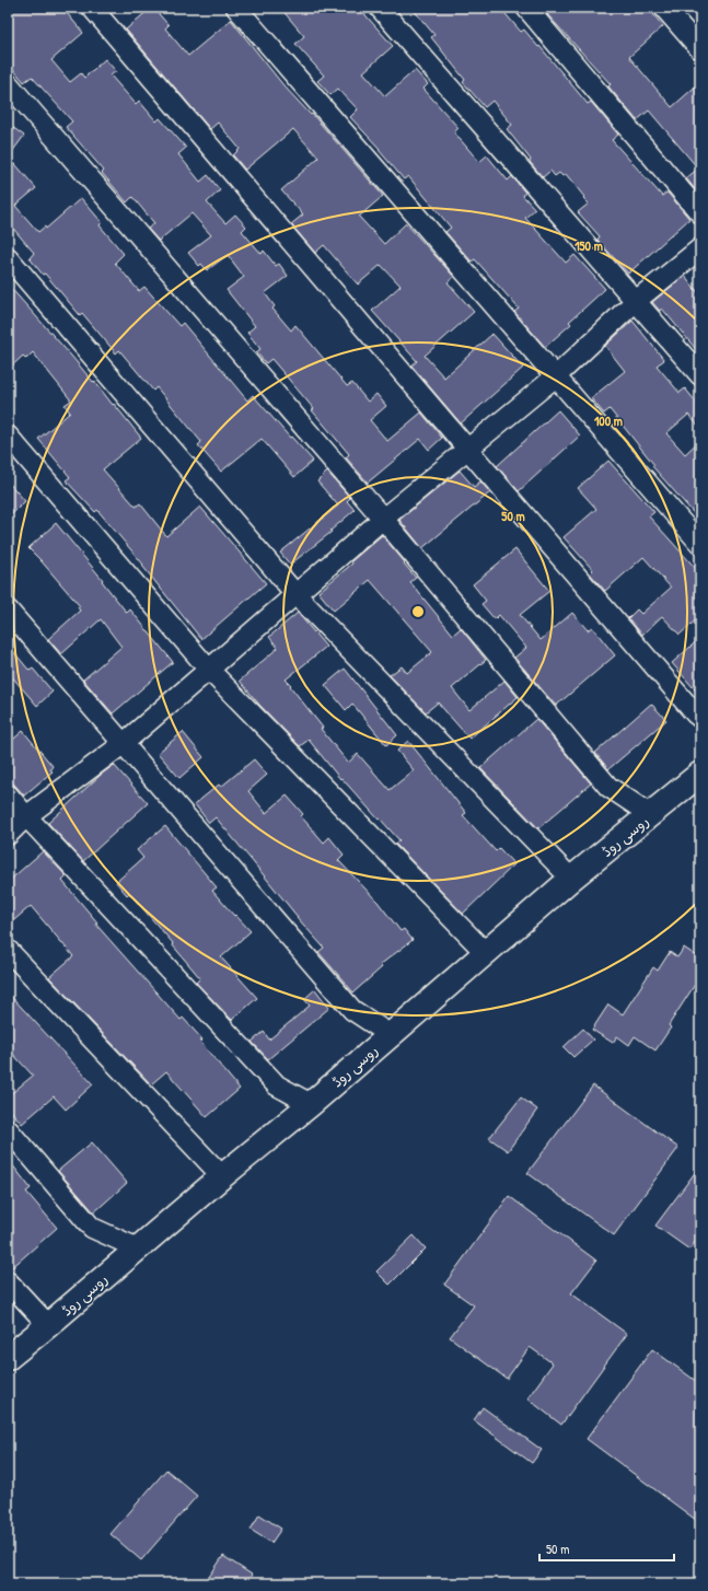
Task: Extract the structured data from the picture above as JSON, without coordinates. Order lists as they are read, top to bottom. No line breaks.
{"streets":{"main road":["روسی روڈ"]},"scale_bar":"50 m","rings":["150 m","100 m","50 m"]}
